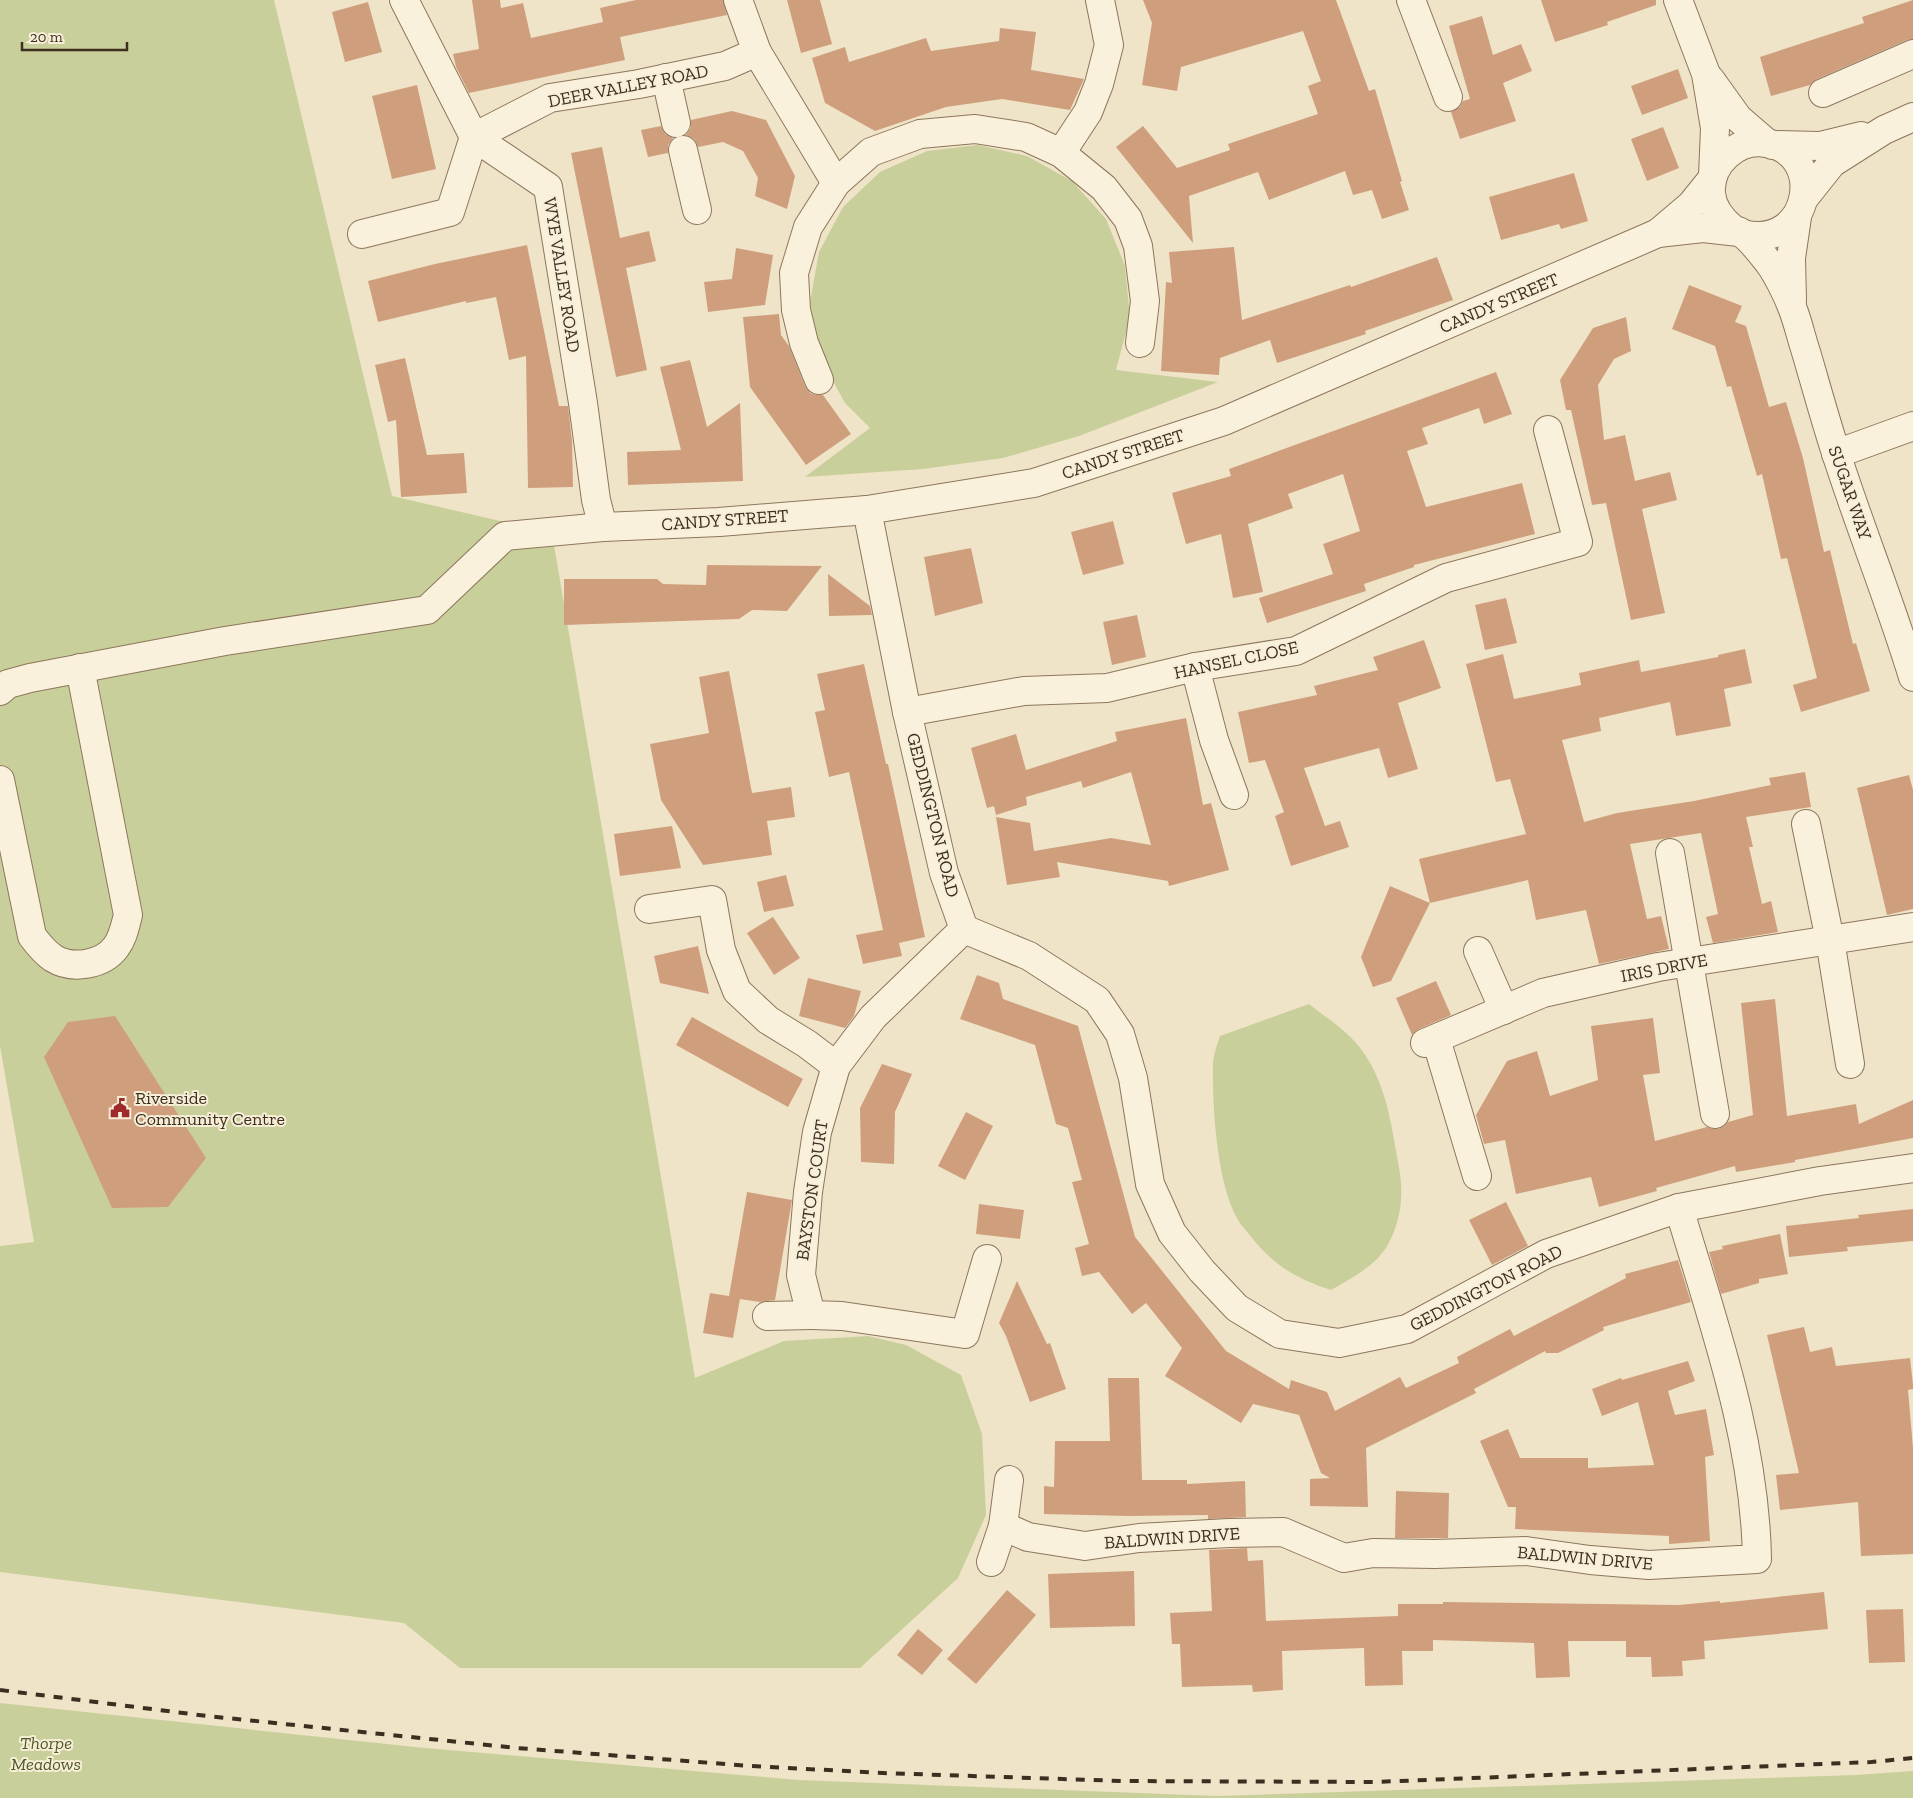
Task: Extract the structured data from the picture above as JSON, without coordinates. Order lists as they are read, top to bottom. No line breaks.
{"streets":{"street":["DEER VALLEY ROAD","WYE VALLEY ROAD","CANDY STREET","SUGAR WAY","HANSEL CLOSE","GEDDINGTON ROAD","IRIS DRIVE","BAYSTON COURT","BALDWIN DRIVE"]},"crossings":[["DEER VALLEY ROAD","WYE VALLEY ROAD"],["WYE VALLEY ROAD","CANDY STREET"],["CANDY STREET","SUGAR WAY"],["CANDY STREET","GEDDINGTON ROAD"],["HANSEL CLOSE","GEDDINGTON ROAD"],["GEDDINGTON ROAD","BAYSTON COURT"],["GEDDINGTON ROAD","BALDWIN DRIVE"]],"parks":["Thorpe Meadows"],"places":{"public building":["Riverside Community Centre"]},"scale_bar":"20 m"}
